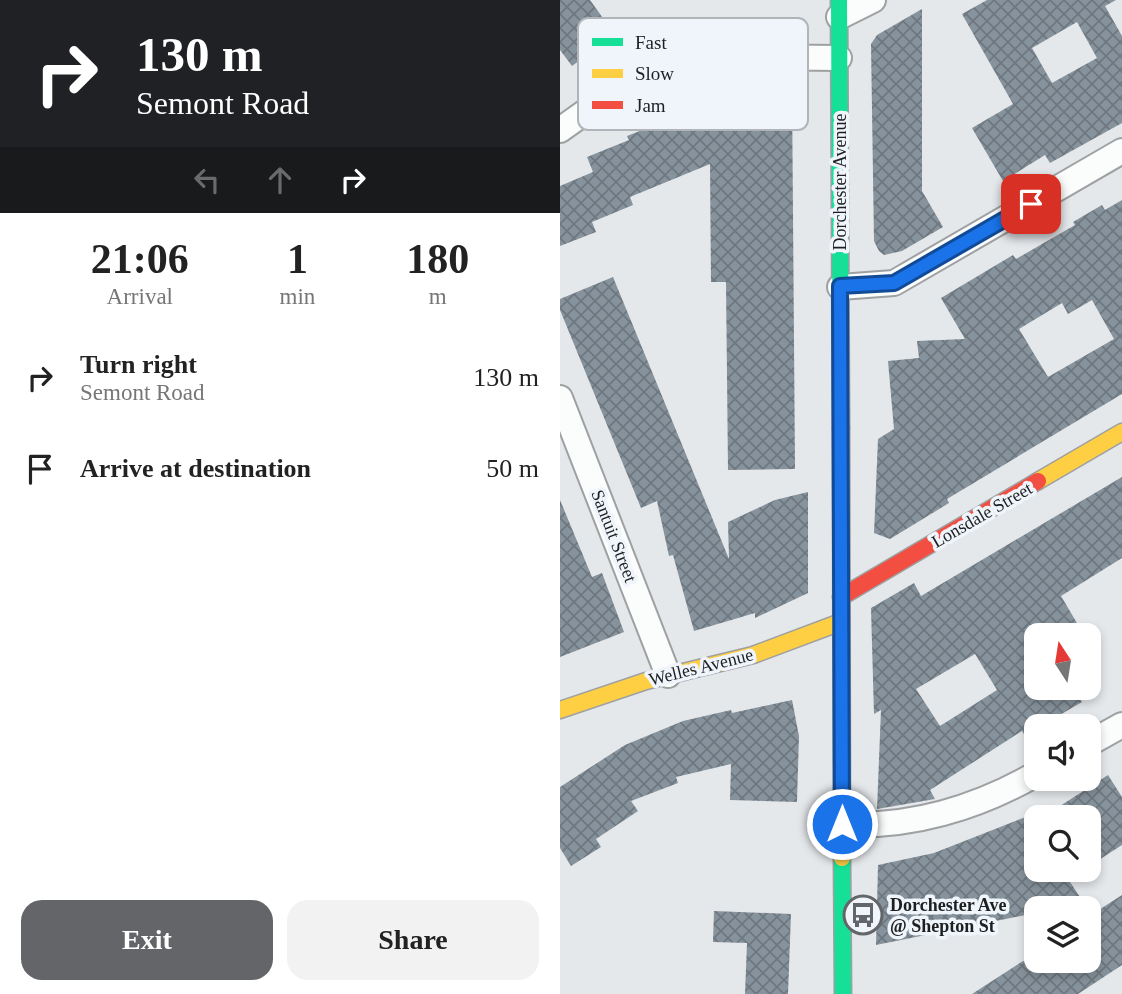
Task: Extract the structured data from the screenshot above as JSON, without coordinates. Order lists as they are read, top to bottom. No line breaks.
{"streets":{"main road":["Dorchester Avenue","Lonsdale Street","Welles Avenue"],"street":["Santuit Street"]},"crossings":[["Dorchester Avenue","Lonsdale Street"],["Dorchester Avenue","Welles Avenue"],["Santuit Street","Welles Avenue"]],"places":{"bus stop":["Dorchester Ave @ Shepton St"]},"legend":["Fast","Slow","Jam"],"north":"top","page":{"turn":["130 m","Semont Road"],"eta":["21:06","Arrival","1","min","180","m"],"list":[{"name":"Turn right","note":"Semont Road","value":"130 m"},{"name":"Arrive at destination","value":"50 m"}],"buttons":["Exit","Share"]}}
